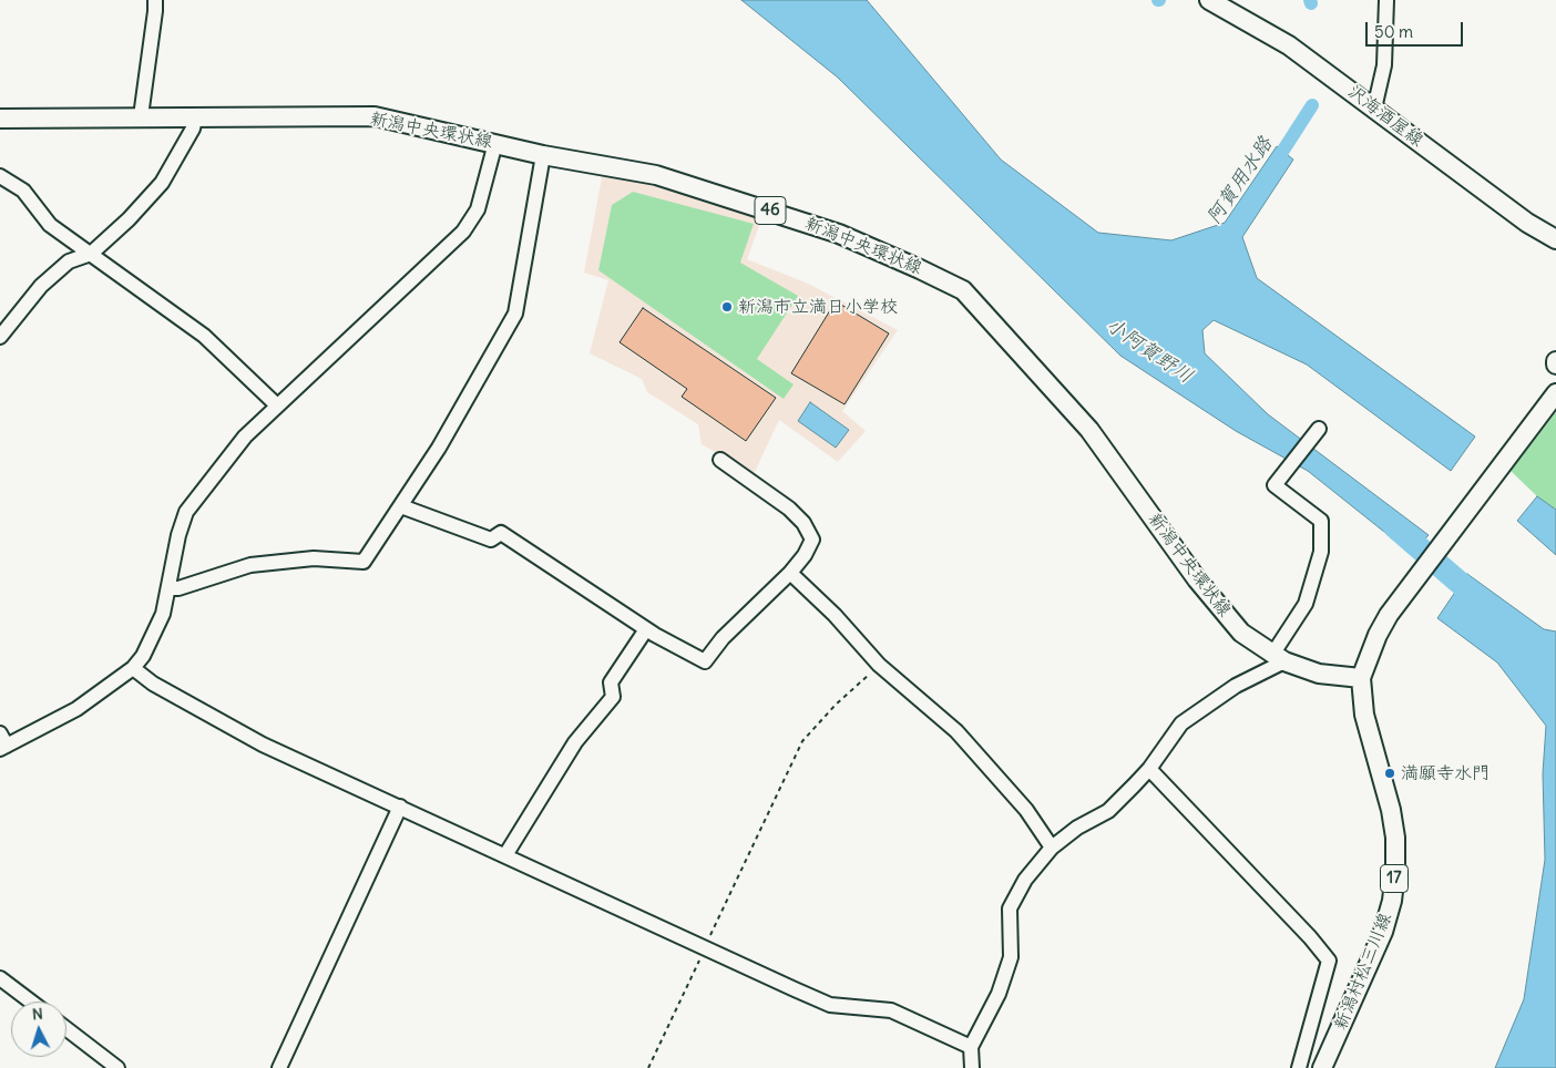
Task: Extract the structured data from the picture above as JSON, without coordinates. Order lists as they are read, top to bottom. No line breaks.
{"streets":{"main road":["沢海酒屋線","新潟中央環状線","46","17","新潟村松三川線"]},"crossings":[["新潟中央環状線","17"],["新潟中央環状線","新潟村松三川線"],["17","新潟村松三川線"]],"water":["阿賀用水路","小阿賀野川"],"places":["新潟市立満日小学校","満願寺水門"],"scale_bar":"50 m","north":"top"}
